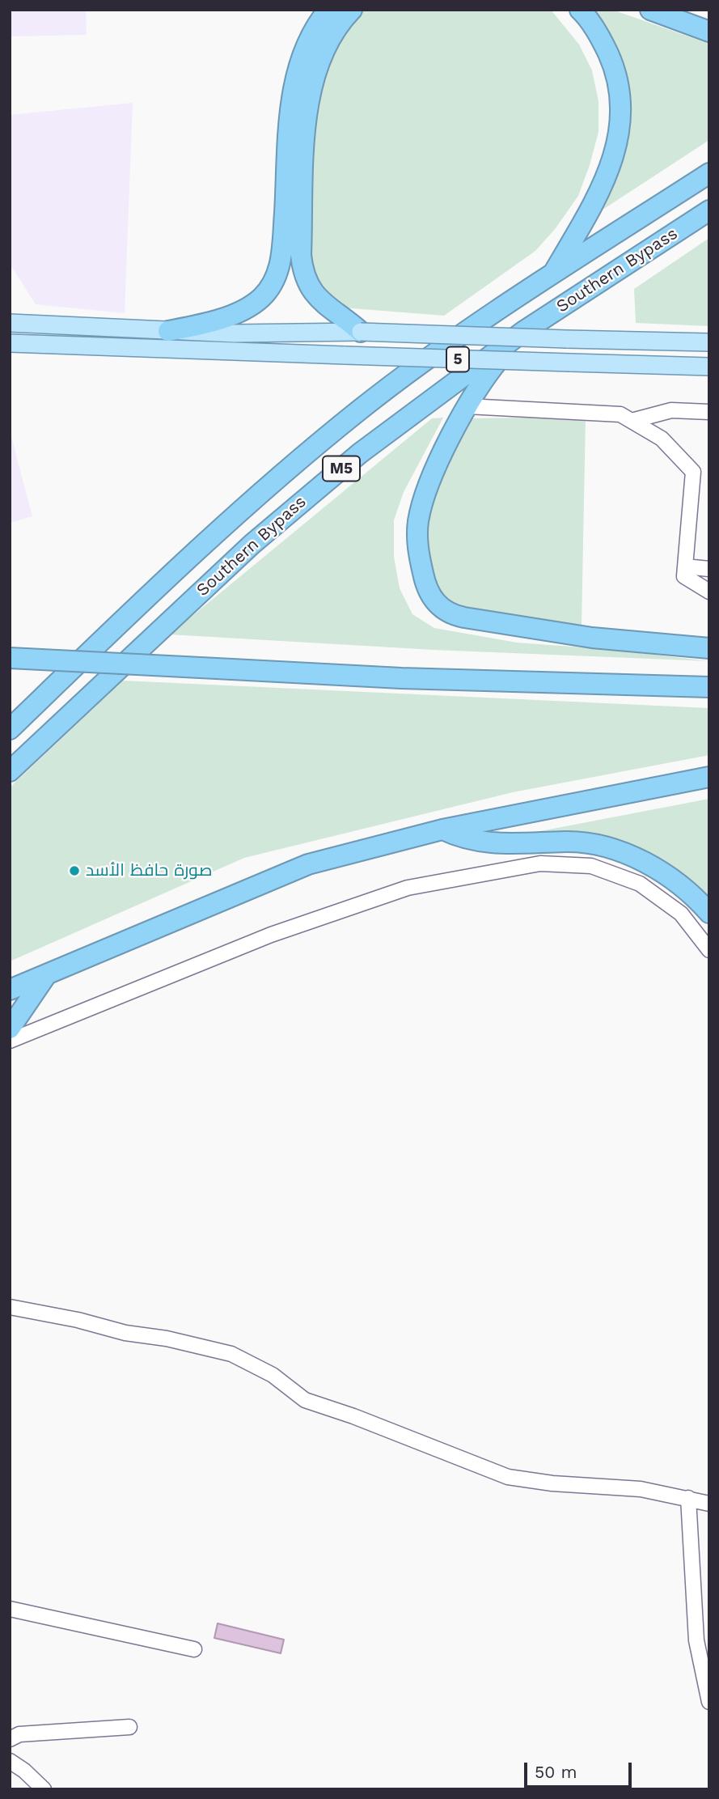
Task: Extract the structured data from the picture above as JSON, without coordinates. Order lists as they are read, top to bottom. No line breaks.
{"streets":{"highway":["Southern Bypass","M5"],"main road":["5"]},"places":["صورة حافظ الأسد"],"scale_bar":"50 m"}
